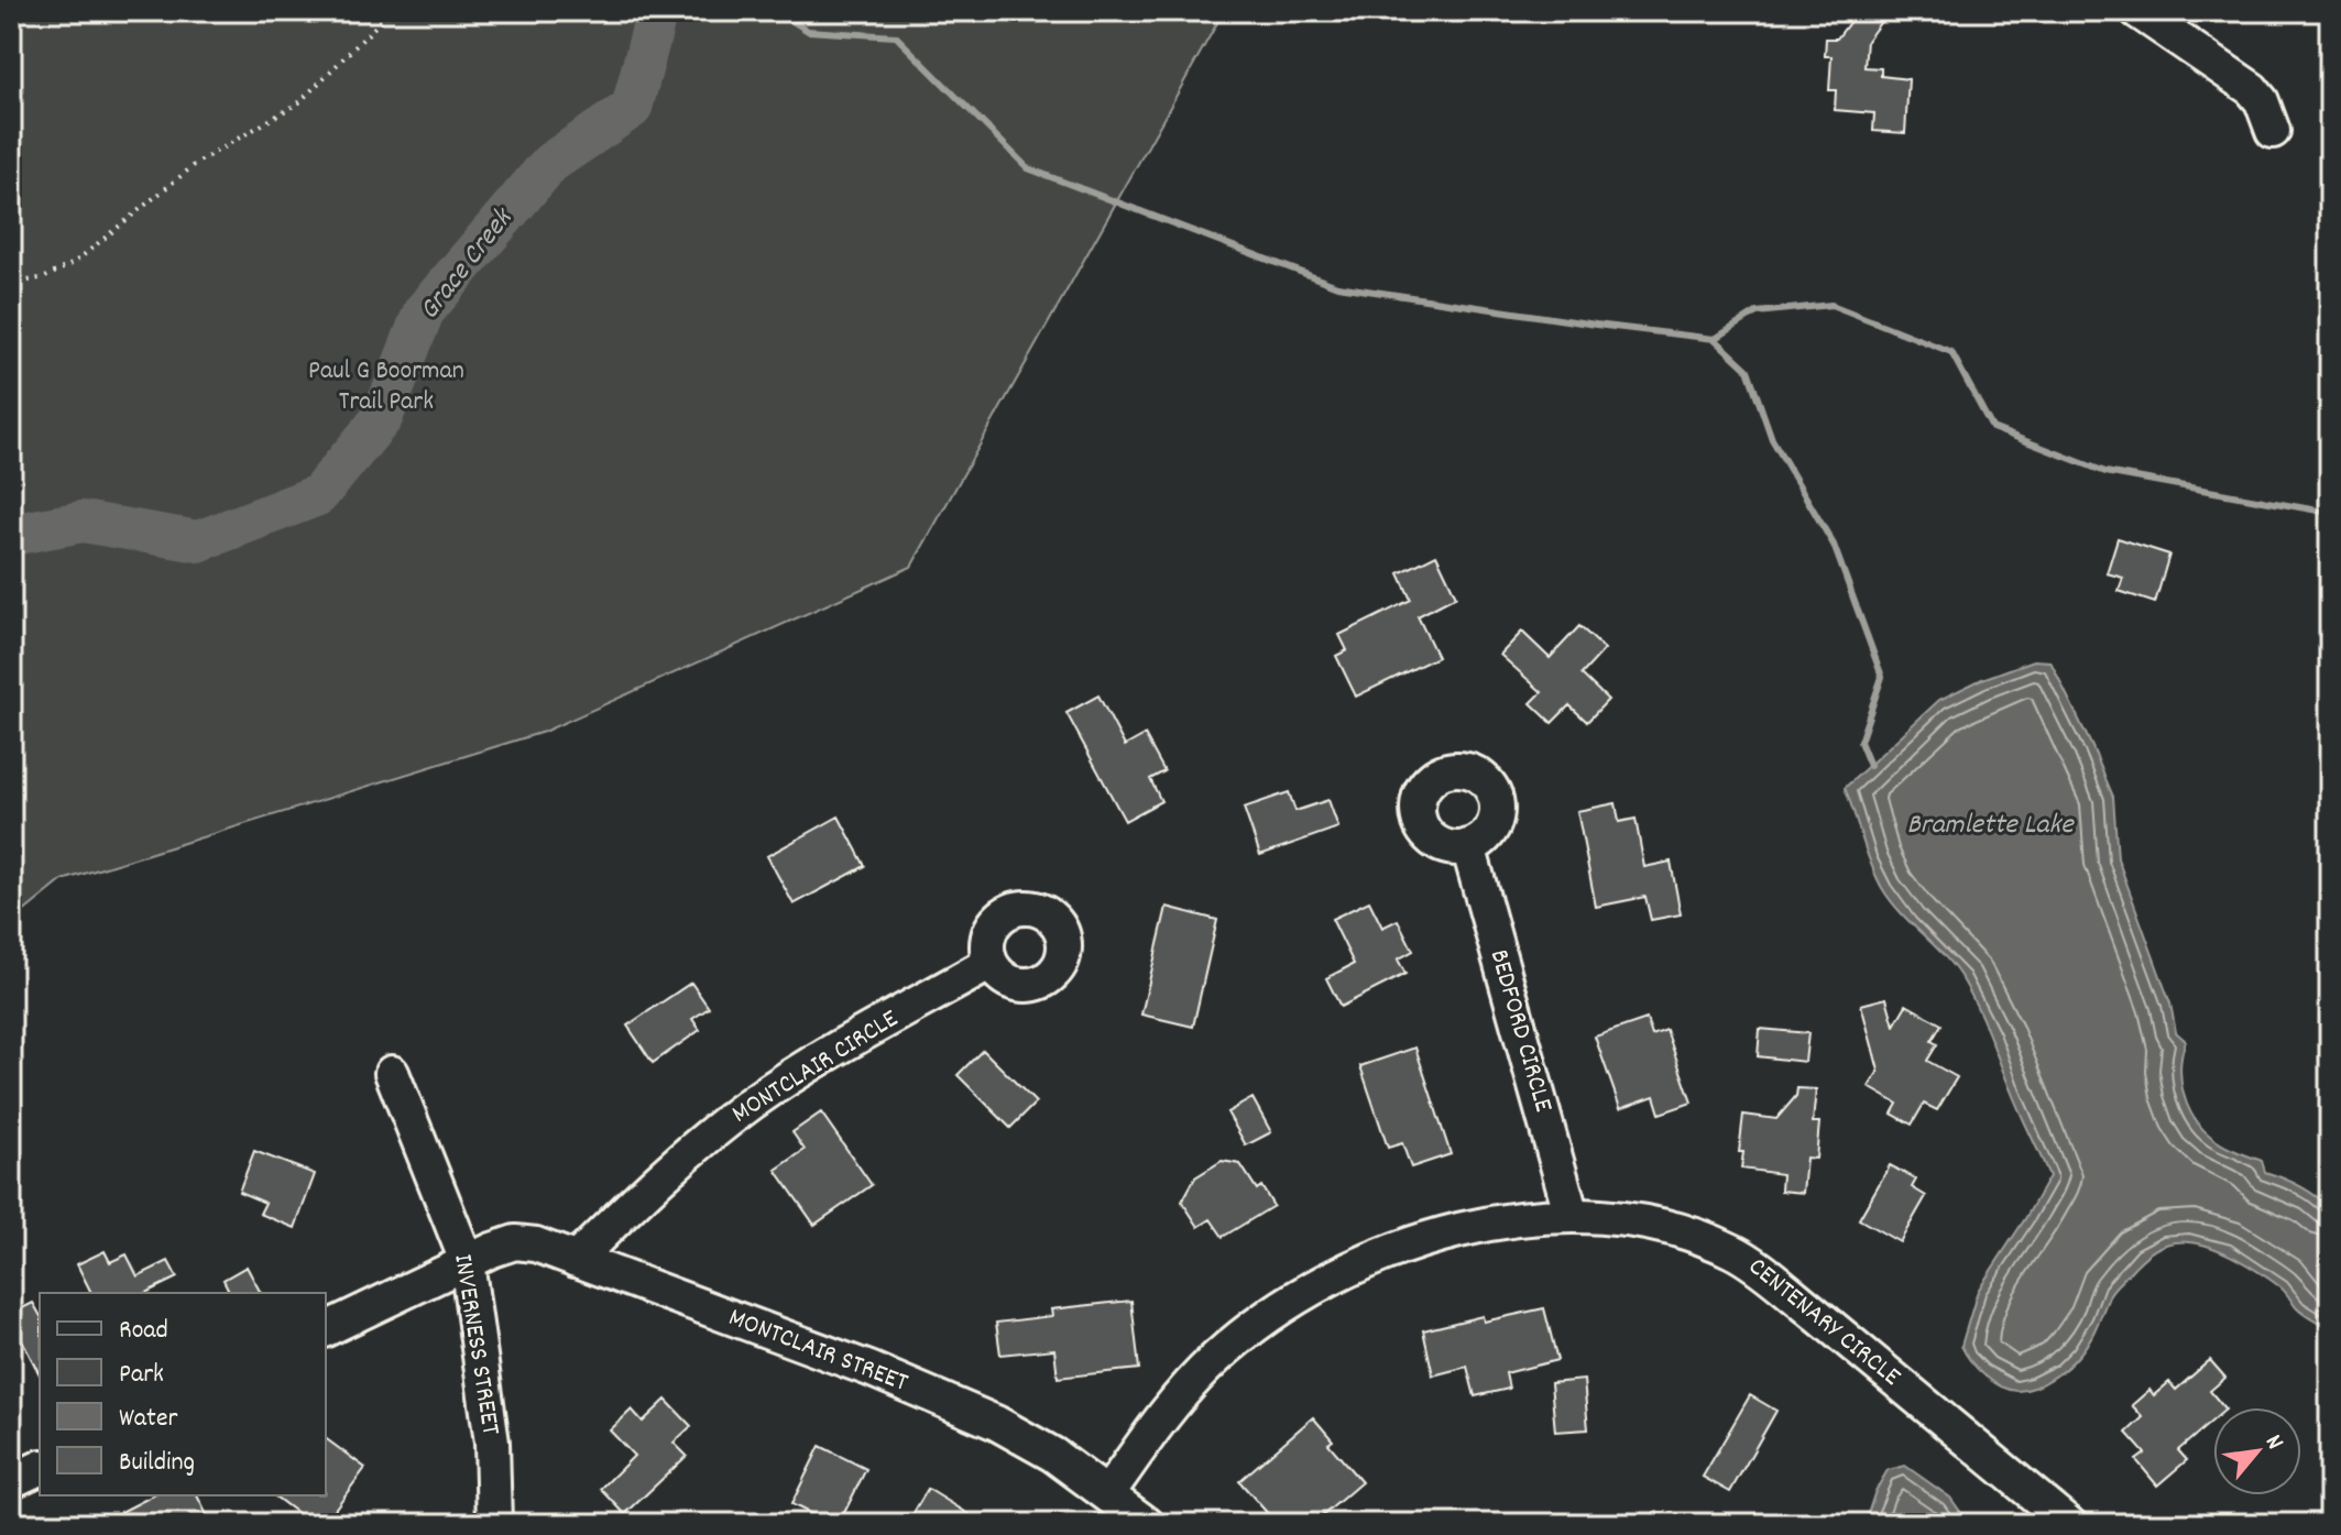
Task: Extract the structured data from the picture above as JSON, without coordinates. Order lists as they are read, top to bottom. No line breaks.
{"streets":{"street":["BEDFORD CIRCLE","MONTCLAIR CIRCLE","CENTENARY CIRCLE","INVERNESS STREET","MONTCLAIR STREET"]},"crossings":[["BEDFORD CIRCLE","CENTENARY CIRCLE"],["MONTCLAIR CIRCLE","MONTCLAIR STREET"],["CENTENARY CIRCLE","MONTCLAIR STREET"],["INVERNESS STREET","MONTCLAIR STREET"]],"water":["Grace Creek","Bramlette Lake"],"parks":["Paul G Boorman Trail Park"],"legend":["Road","Park","Water","Building"],"north":"top right"}
